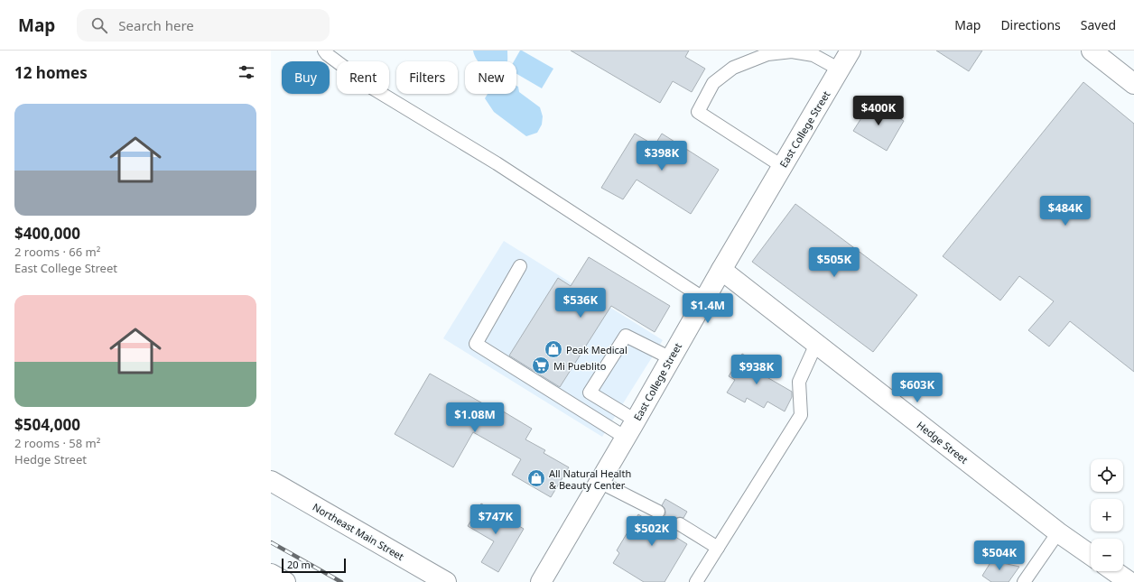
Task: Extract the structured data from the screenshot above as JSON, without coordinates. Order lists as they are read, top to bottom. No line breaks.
{"streets":{"street":["East College Street","Hedge Street","Northeast Main Street"]},"crossings":[["East College Street","Hedge Street"]],"places":{"shop":["Peak Medical","All Natural Health & Beauty Center"],"supermarket":["Mi Pueblito"]},"scale_bar":"20 m","page":{"header":"Map","search":"Search here","nav":["Map","Directions","Saved"],"heading":"12 homes","chip":["Buy","Rent","Filters","New"],"list":[{"name":"$400,000","note":"2 rooms · 66 m² · East College Street"},{"name":"$504,000","note":"2 rooms · 58 m² · Hedge Street"}],"price":["$400K","$398K","$484K","$505K","$536K","$1.4M","$938K","$603K","$1.08M","$747K","$502K","$504K"],"map_buttons":["+","−"],"scale":"20 m"}}
